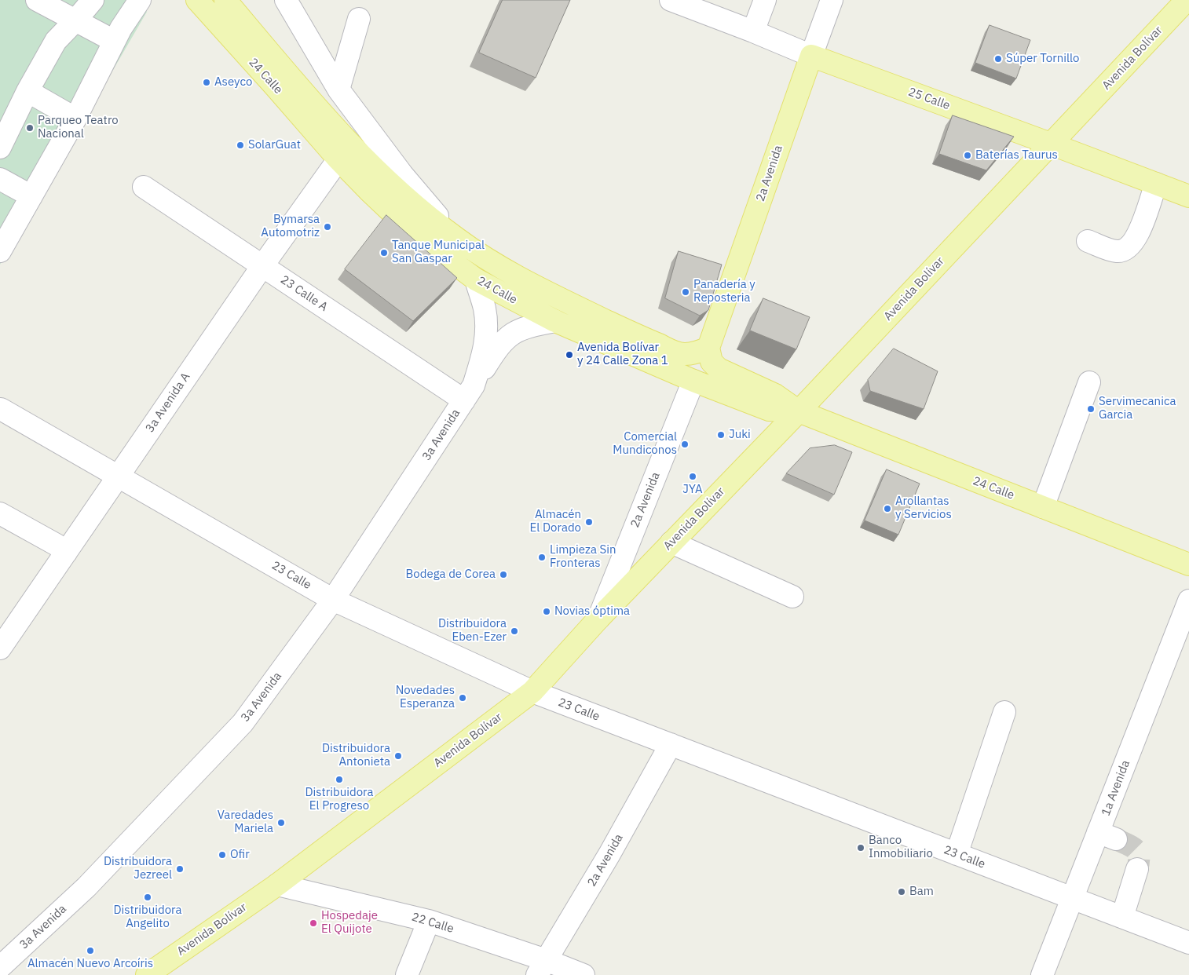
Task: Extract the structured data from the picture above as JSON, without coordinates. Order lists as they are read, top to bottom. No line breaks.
{"streets":{"main road":["Avenida Bolívar","24 Calle","25 Calle","2a Avenida"],"street":["23 Calle A","3a Avenida A","3a Avenida","23 Calle","1a Avenida","22 Calle"]},"crossings":[["Avenida Bolívar","24 Calle"],["Avenida Bolívar","25 Calle"],["Avenida Bolívar","2a Avenida"],["Avenida Bolívar","23 Calle"],["Avenida Bolívar","22 Calle"],["24 Calle","2a Avenida"],["24 Calle","3a Avenida A"],["24 Calle","3a Avenida"],["25 Calle","2a Avenida"],["2a Avenida","23 Calle"],["2a Avenida","22 Calle"],["23 Calle A","3a Avenida A"],["23 Calle A","3a Avenida"],["3a Avenida A","23 Calle"],["3a Avenida","23 Calle"],["23 Calle","1a Avenida"]],"places":["Súper Tornillo","Aseyco","Parqueo Teatro Nacional","SolarGuat","Baterías Taurus","Bymarsa Automotriz","Tanque Municipal San Gaspar","Panadería y Reposteria","Avenida Bolívar y 24 Calle Zona 1","Servimecanica Garcia","Juki","Comercial Mundiconos","JYA","Arollantas y Servicios","Almacén El Dorado","Limpieza Sin Fronteras","Bodega de Corea","Novias óptima","Distribuidora Eben-Ezer","Novedades Esperanza","Distribuidora Antonieta","Distribuidora El Progreso","Varedades Mariela","Banco Inmobiliario","Ofir","Distribuidora Jezreel","Bam","Distribuidora Angelito","Hospedaje El Quijote","Almacén Nuevo Arcoíris"]}
